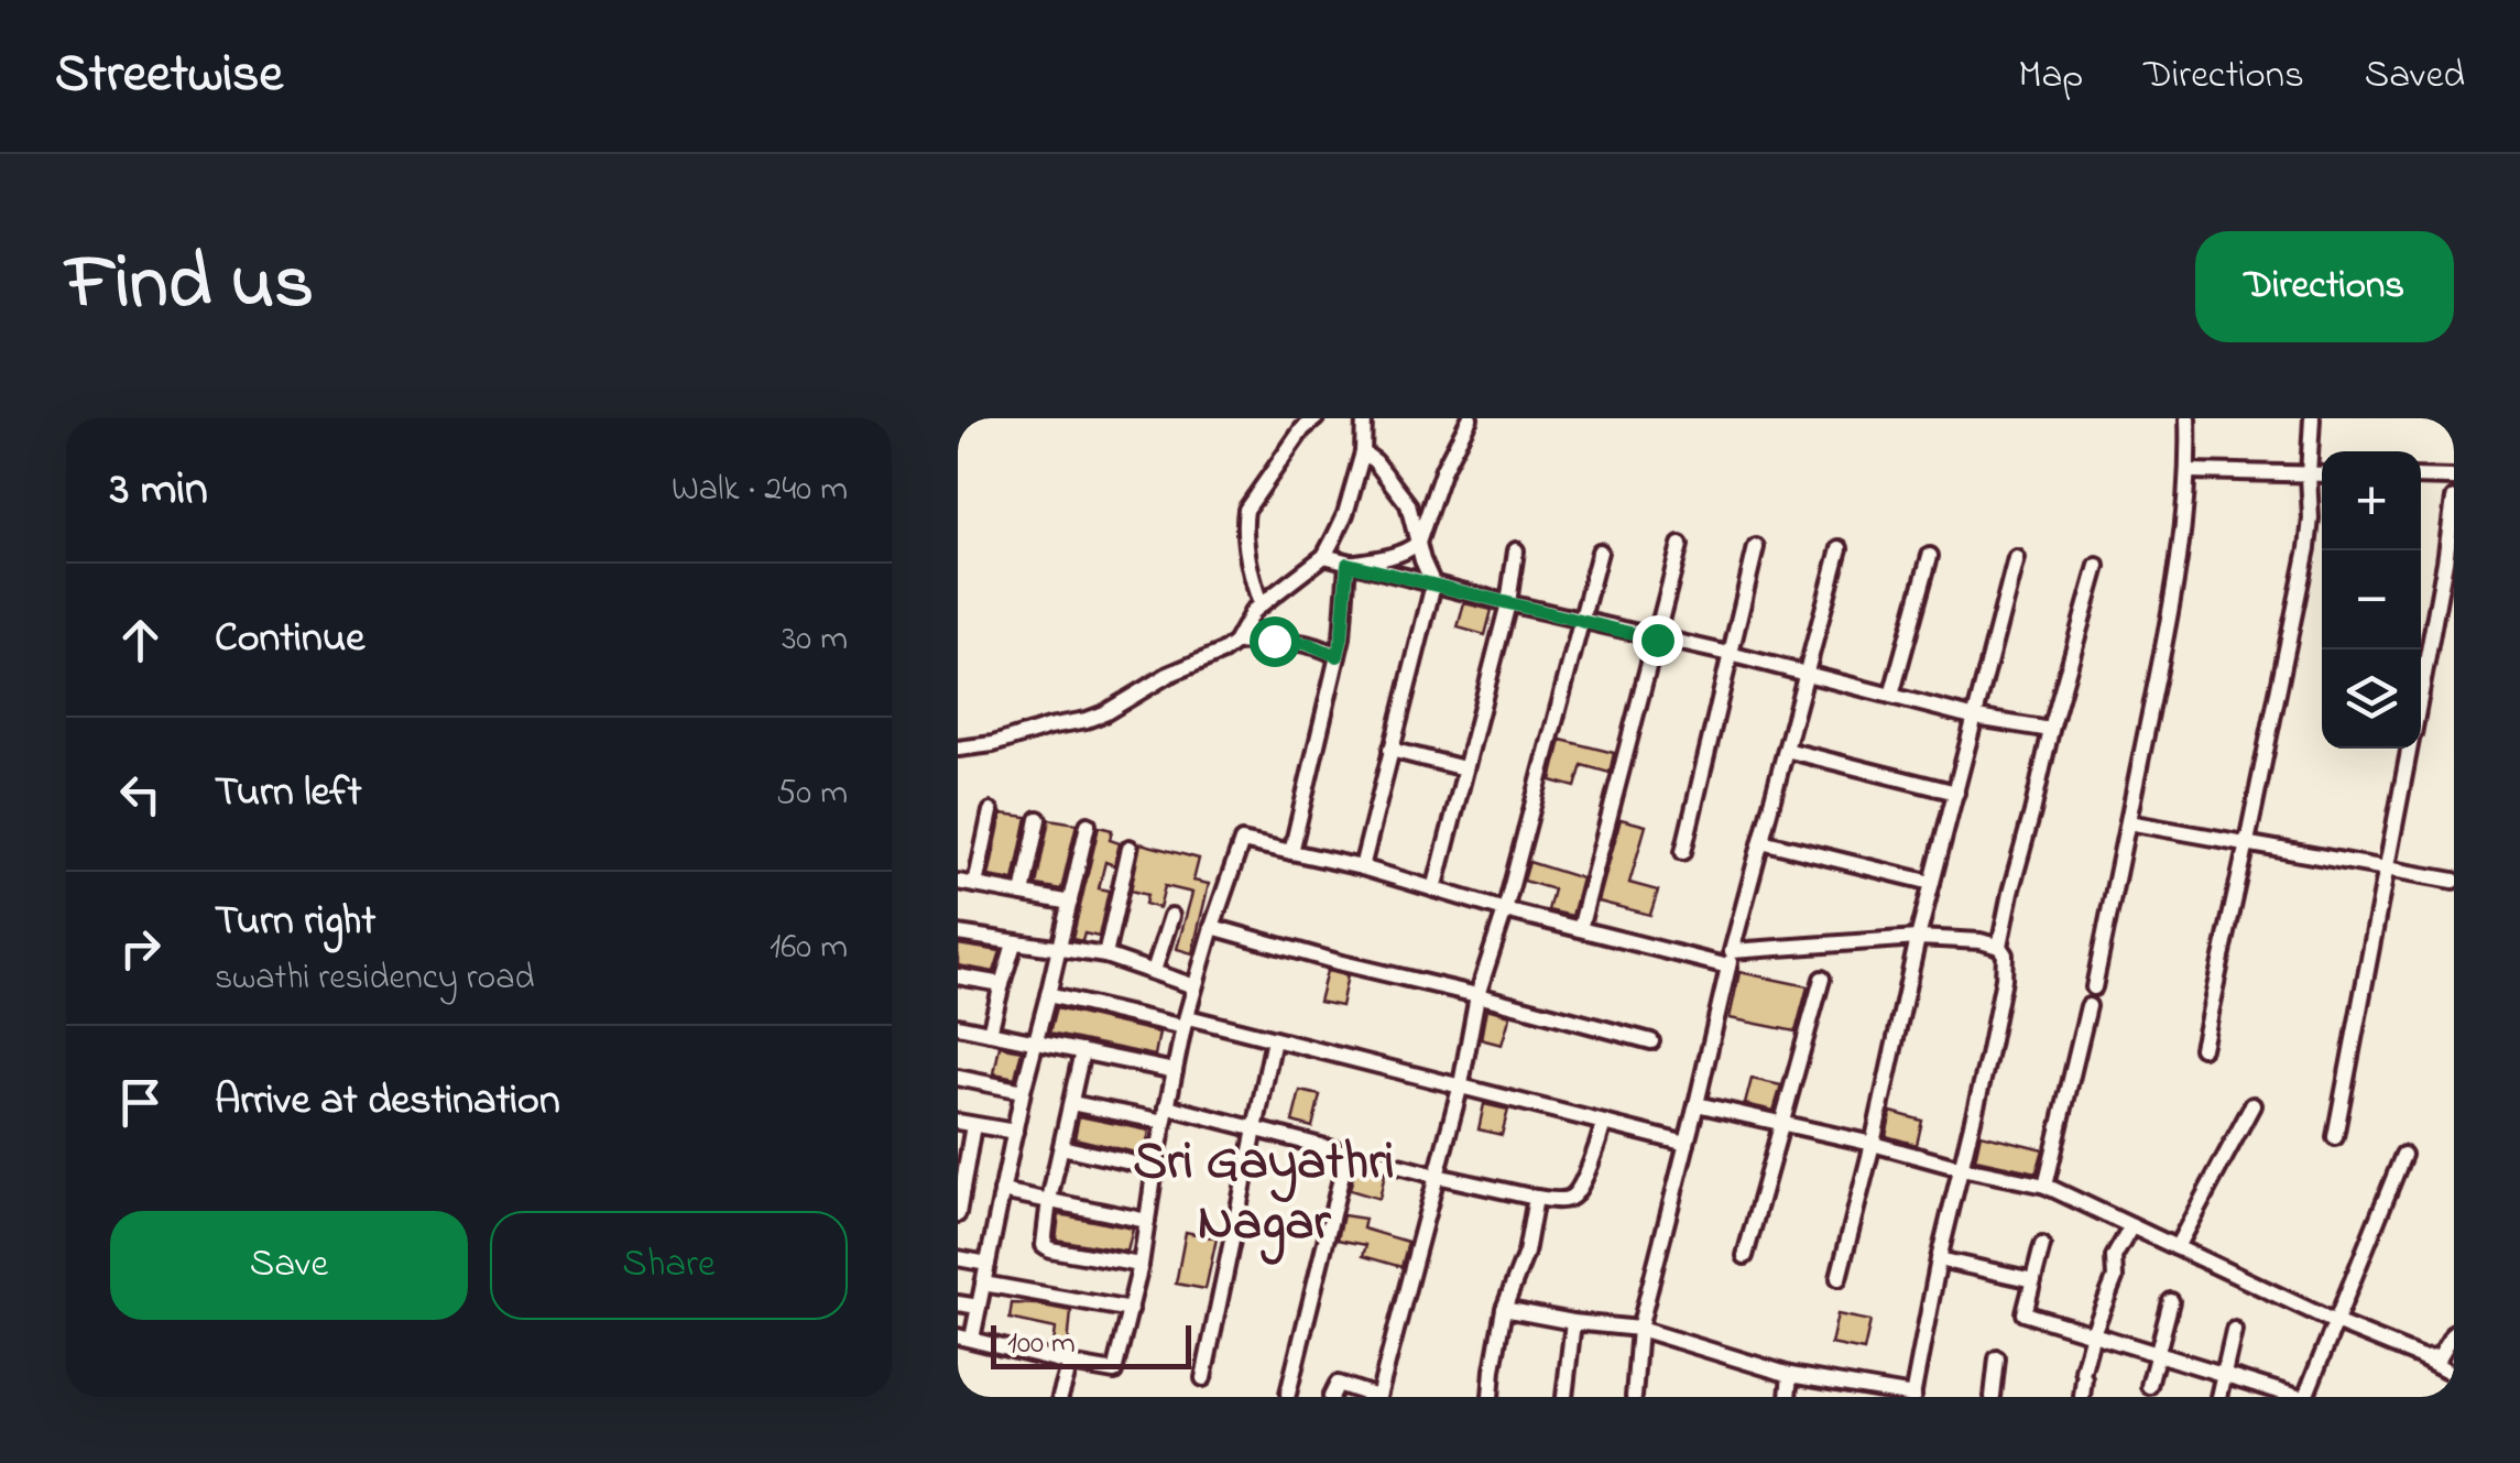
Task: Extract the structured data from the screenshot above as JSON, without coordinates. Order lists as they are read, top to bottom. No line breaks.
{"districts":["Sri Gayathri Nagar"],"scale_bar":"100 m","page":{"header":"Streetwise","nav":["Map","Directions","Saved"],"title":"Find us","buttons":["Directions",["Save","Share"]],"heading":["3 min","Walk · 240 m"],"map_buttons":["+","−"],"list":[["Continue","30 m"],["Turn left","50 m"],["Turn right","swathi residency road","160 m"],"Arrive at destination"],"scale":"100 m"}}
